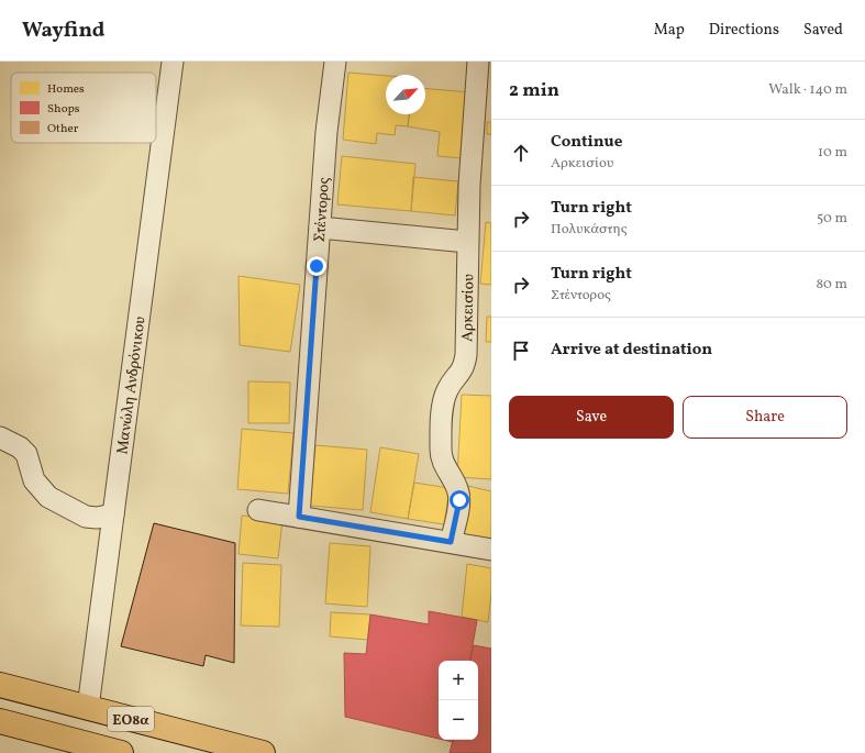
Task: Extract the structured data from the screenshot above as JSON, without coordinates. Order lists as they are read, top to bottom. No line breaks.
{"streets":{"highway":["ΕΟ8α"],"street":["Στέντορος","Αρκεισίου","Μανώλη Ανδρόνικου"]},"crossings":[["Μανώλη Ανδρόνικου","ΕΟ8α"]],"legend":["Homes","Shops","Other"],"north":"top right","page":{"header":"Wayfind","nav":["Map","Directions","Saved"],"heading":["2 min","Walk · 140 m"],"list":[["Continue","Αρκεισίου","10 m"],["Turn right","Πολυκάστης","50 m"],["Turn right","Στέντορος","80 m"],"Arrive at destination"],"buttons":["Save","Share"],"map_buttons":["+","−"]}}
